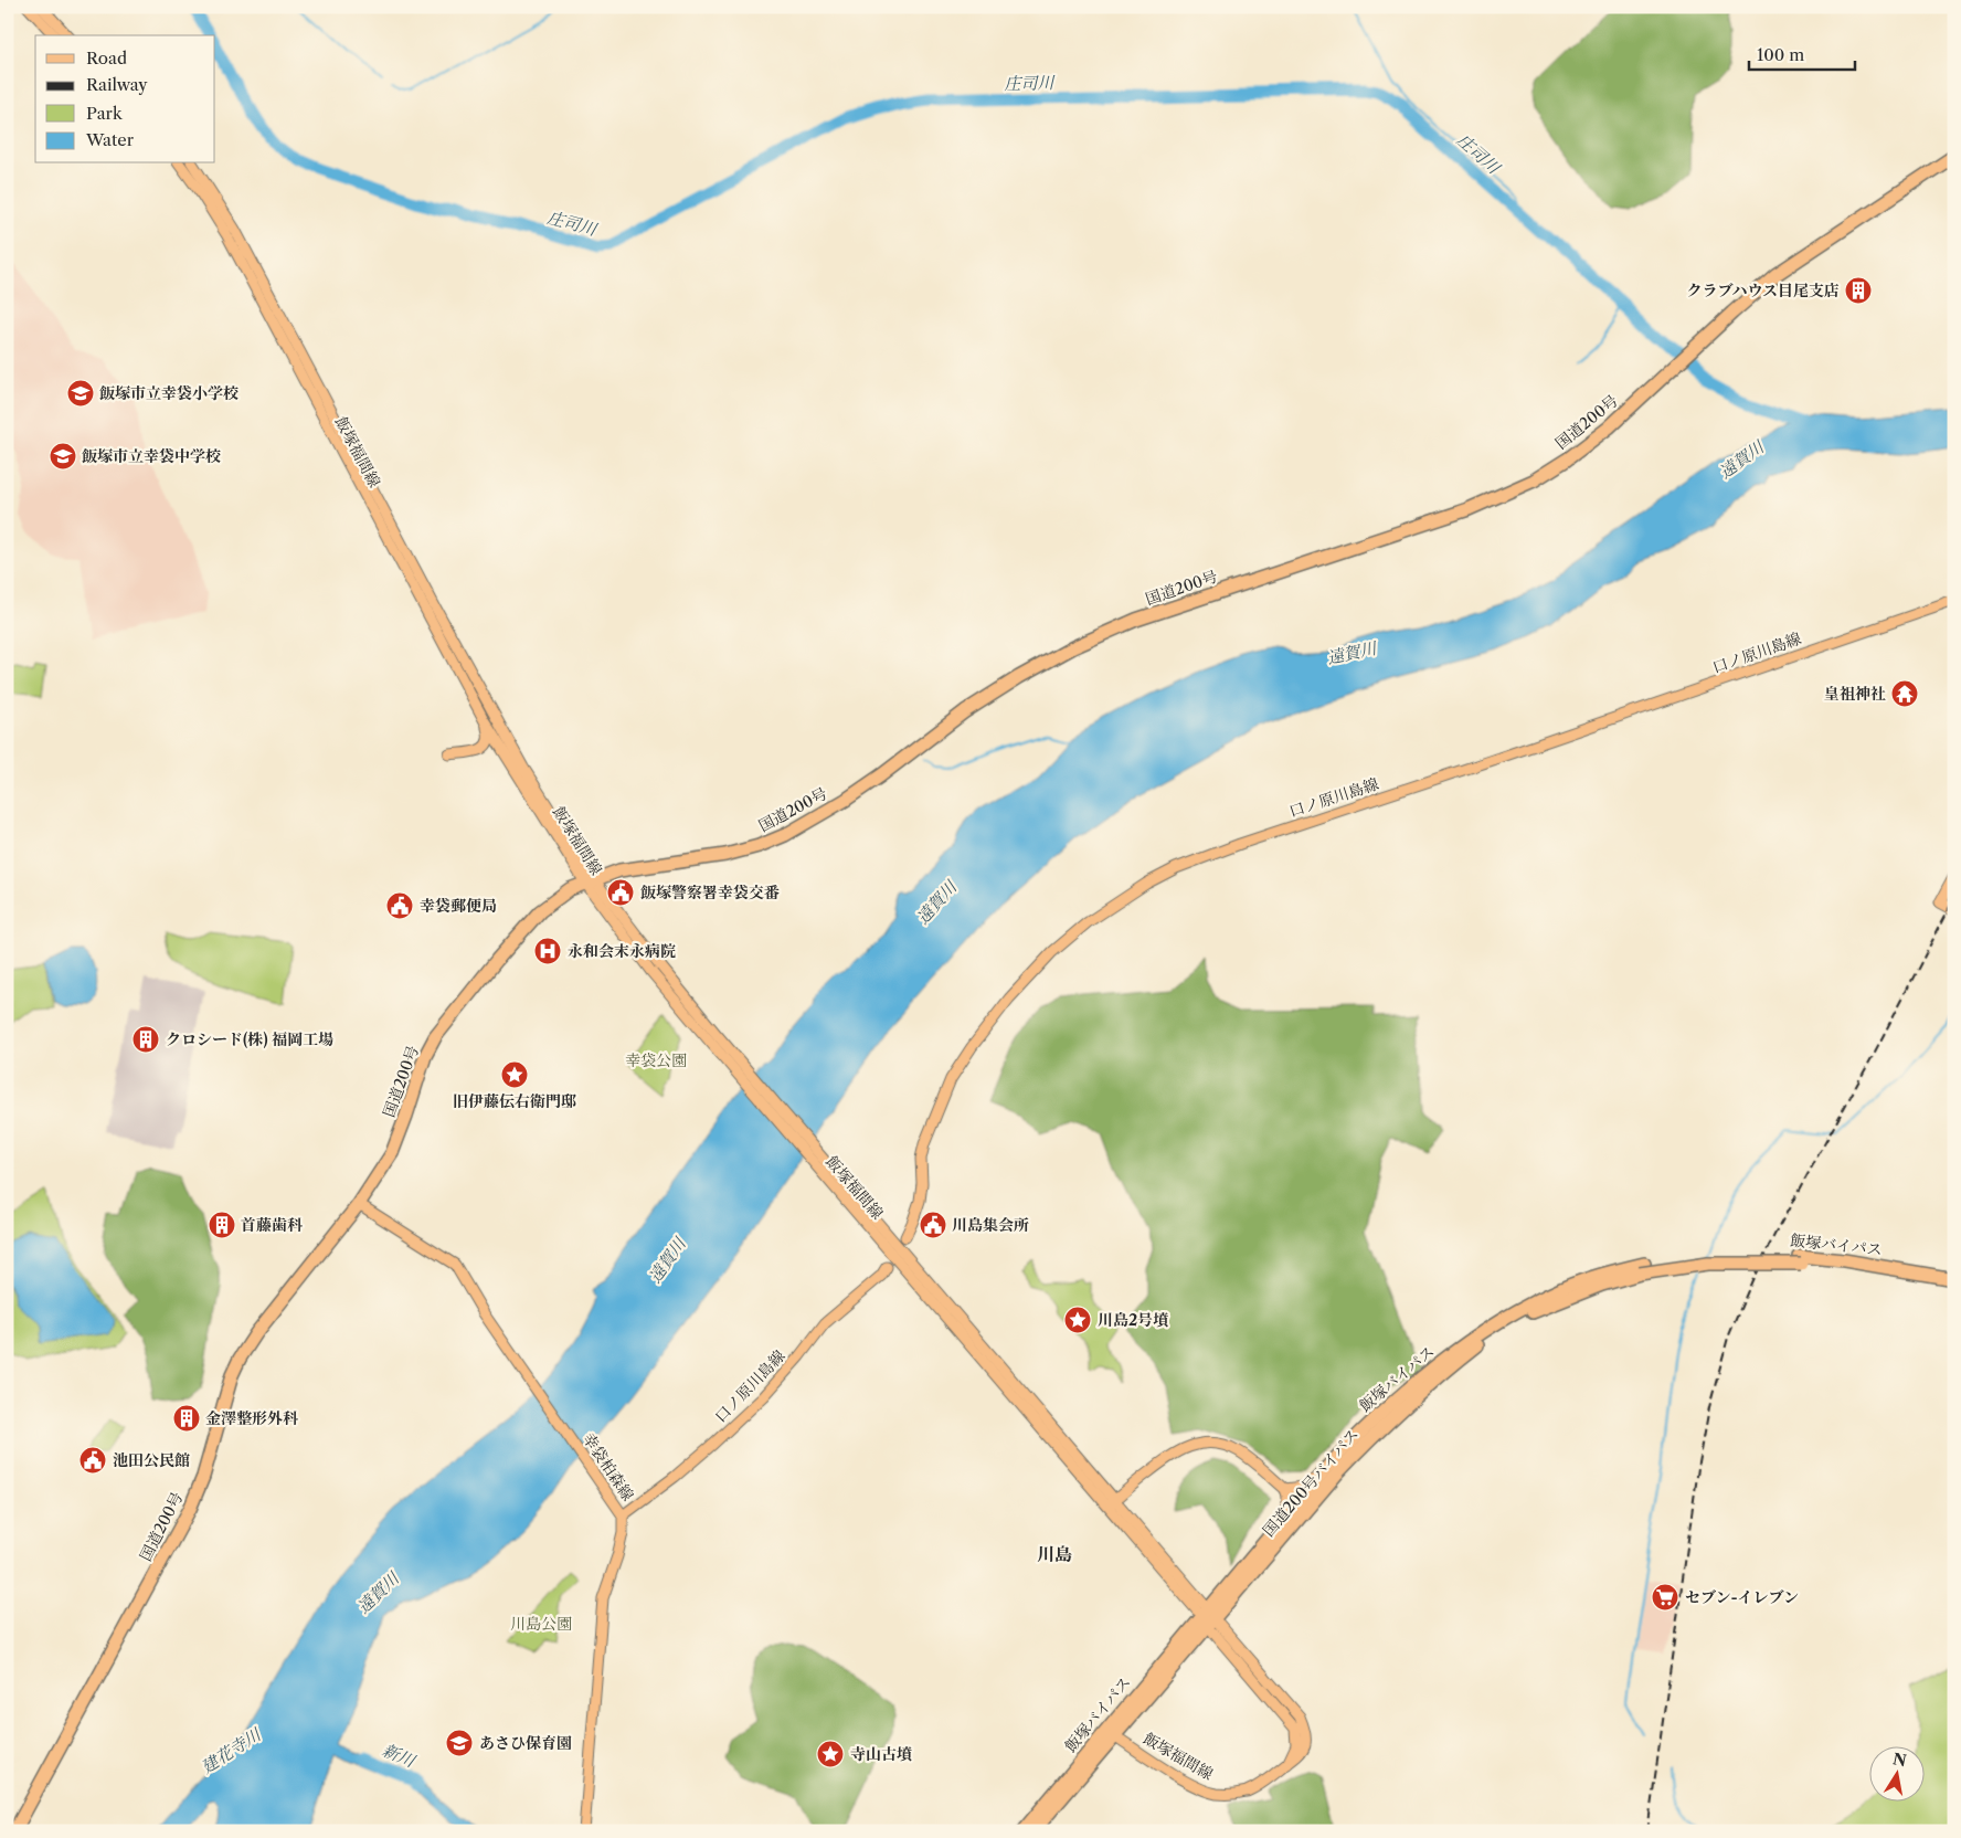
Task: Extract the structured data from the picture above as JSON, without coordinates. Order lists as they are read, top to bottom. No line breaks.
{"streets":{"highway":["国道200号","飯塚バイパス","国道200号バイパス"],"main road":["飯塚福間線","口ノ原川島線","幸袋柏森線"]},"crossings":[["国道200号","飯塚福間線"],["国道200号","幸袋柏森線"],["飯塚福間線","国道200号バイパス"],["口ノ原川島線","幸袋柏森線"],["飯塚バイパス","国道200号バイパス"]],"districts":["川島"],"water":["庄司川","遠賀川","建花寺川","新川"],"parks":["幸袋公園","川島公園"],"places":{"building":["クラブハウス目尾支店","クロシード(株) 福岡工場","首藤歯科","金澤整形外科"],"school or university":["飯塚市立幸袋小学校","飯塚市立幸袋中学校","あさひ保育園"],"temple":["皇祖神社"],"public building":["飯塚警察署幸袋交番","幸袋郵便局","川島集会所","池田公民館"],"hospital":["永和会末永病院"],"place":["旧伊藤伝右衛門邸","川島2号墳","寺山古墳"],"supermarket":["セブン-イレブン"]},"legend":["Road","Railway","Park","Water"],"scale_bar":"100 m","north":"top"}
